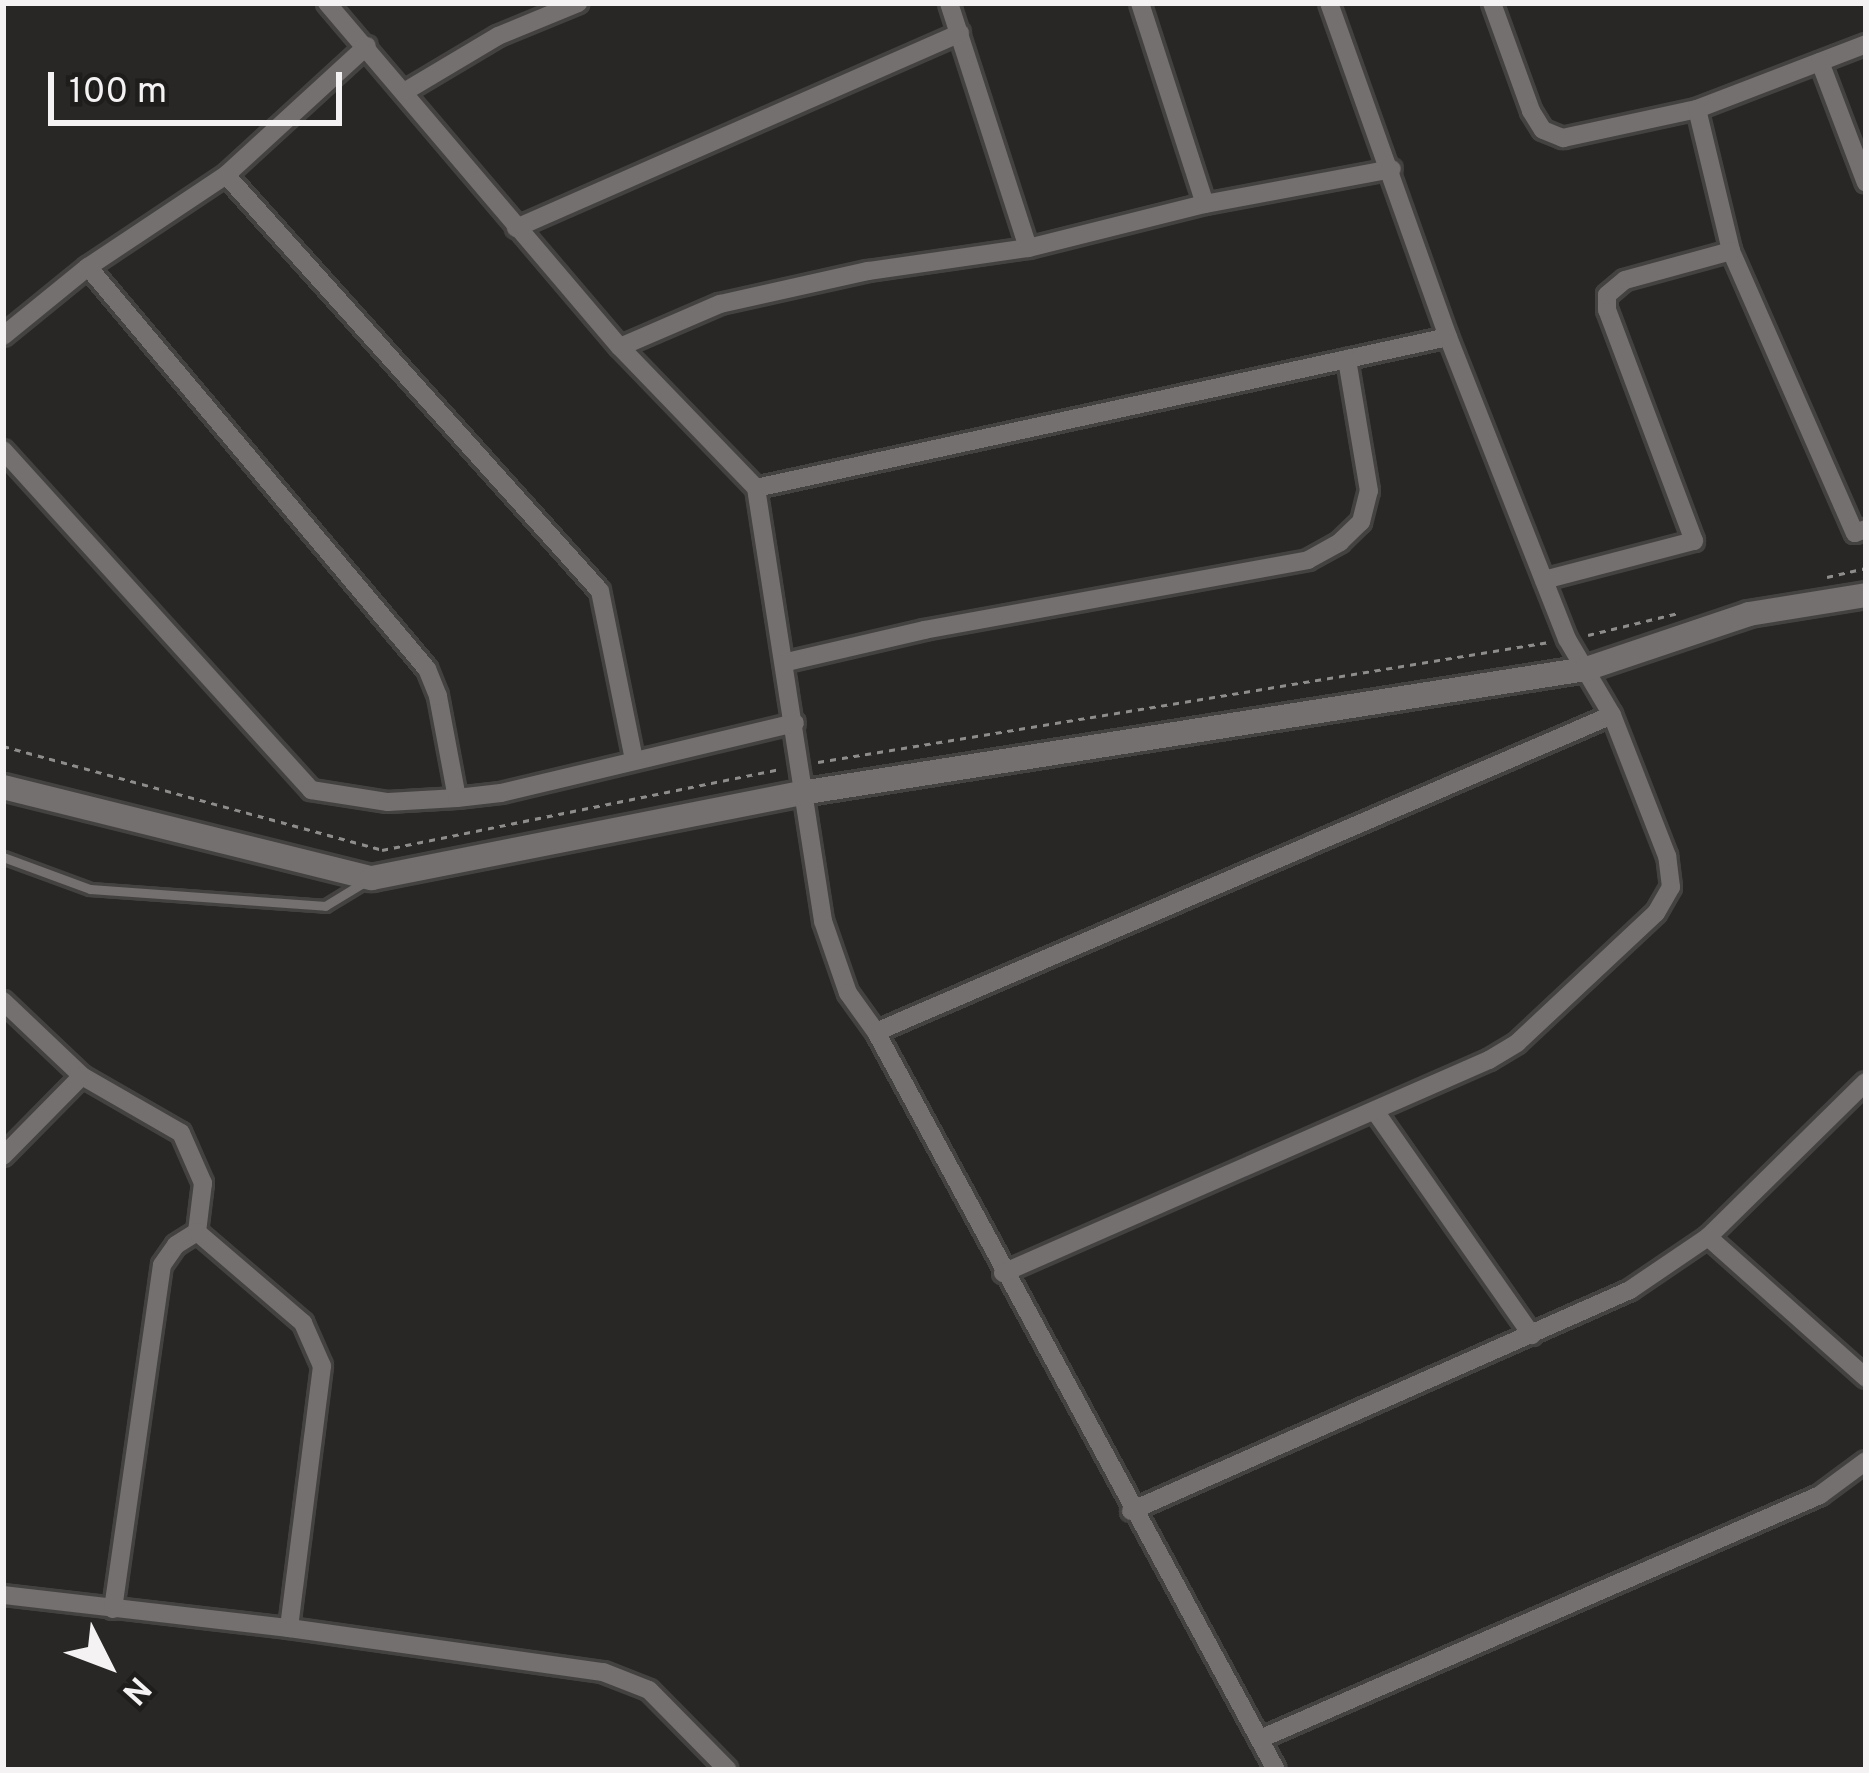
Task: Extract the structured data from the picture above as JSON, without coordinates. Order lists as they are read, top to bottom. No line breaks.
{"scale_bar":"100 m","north":"bottom right"}
